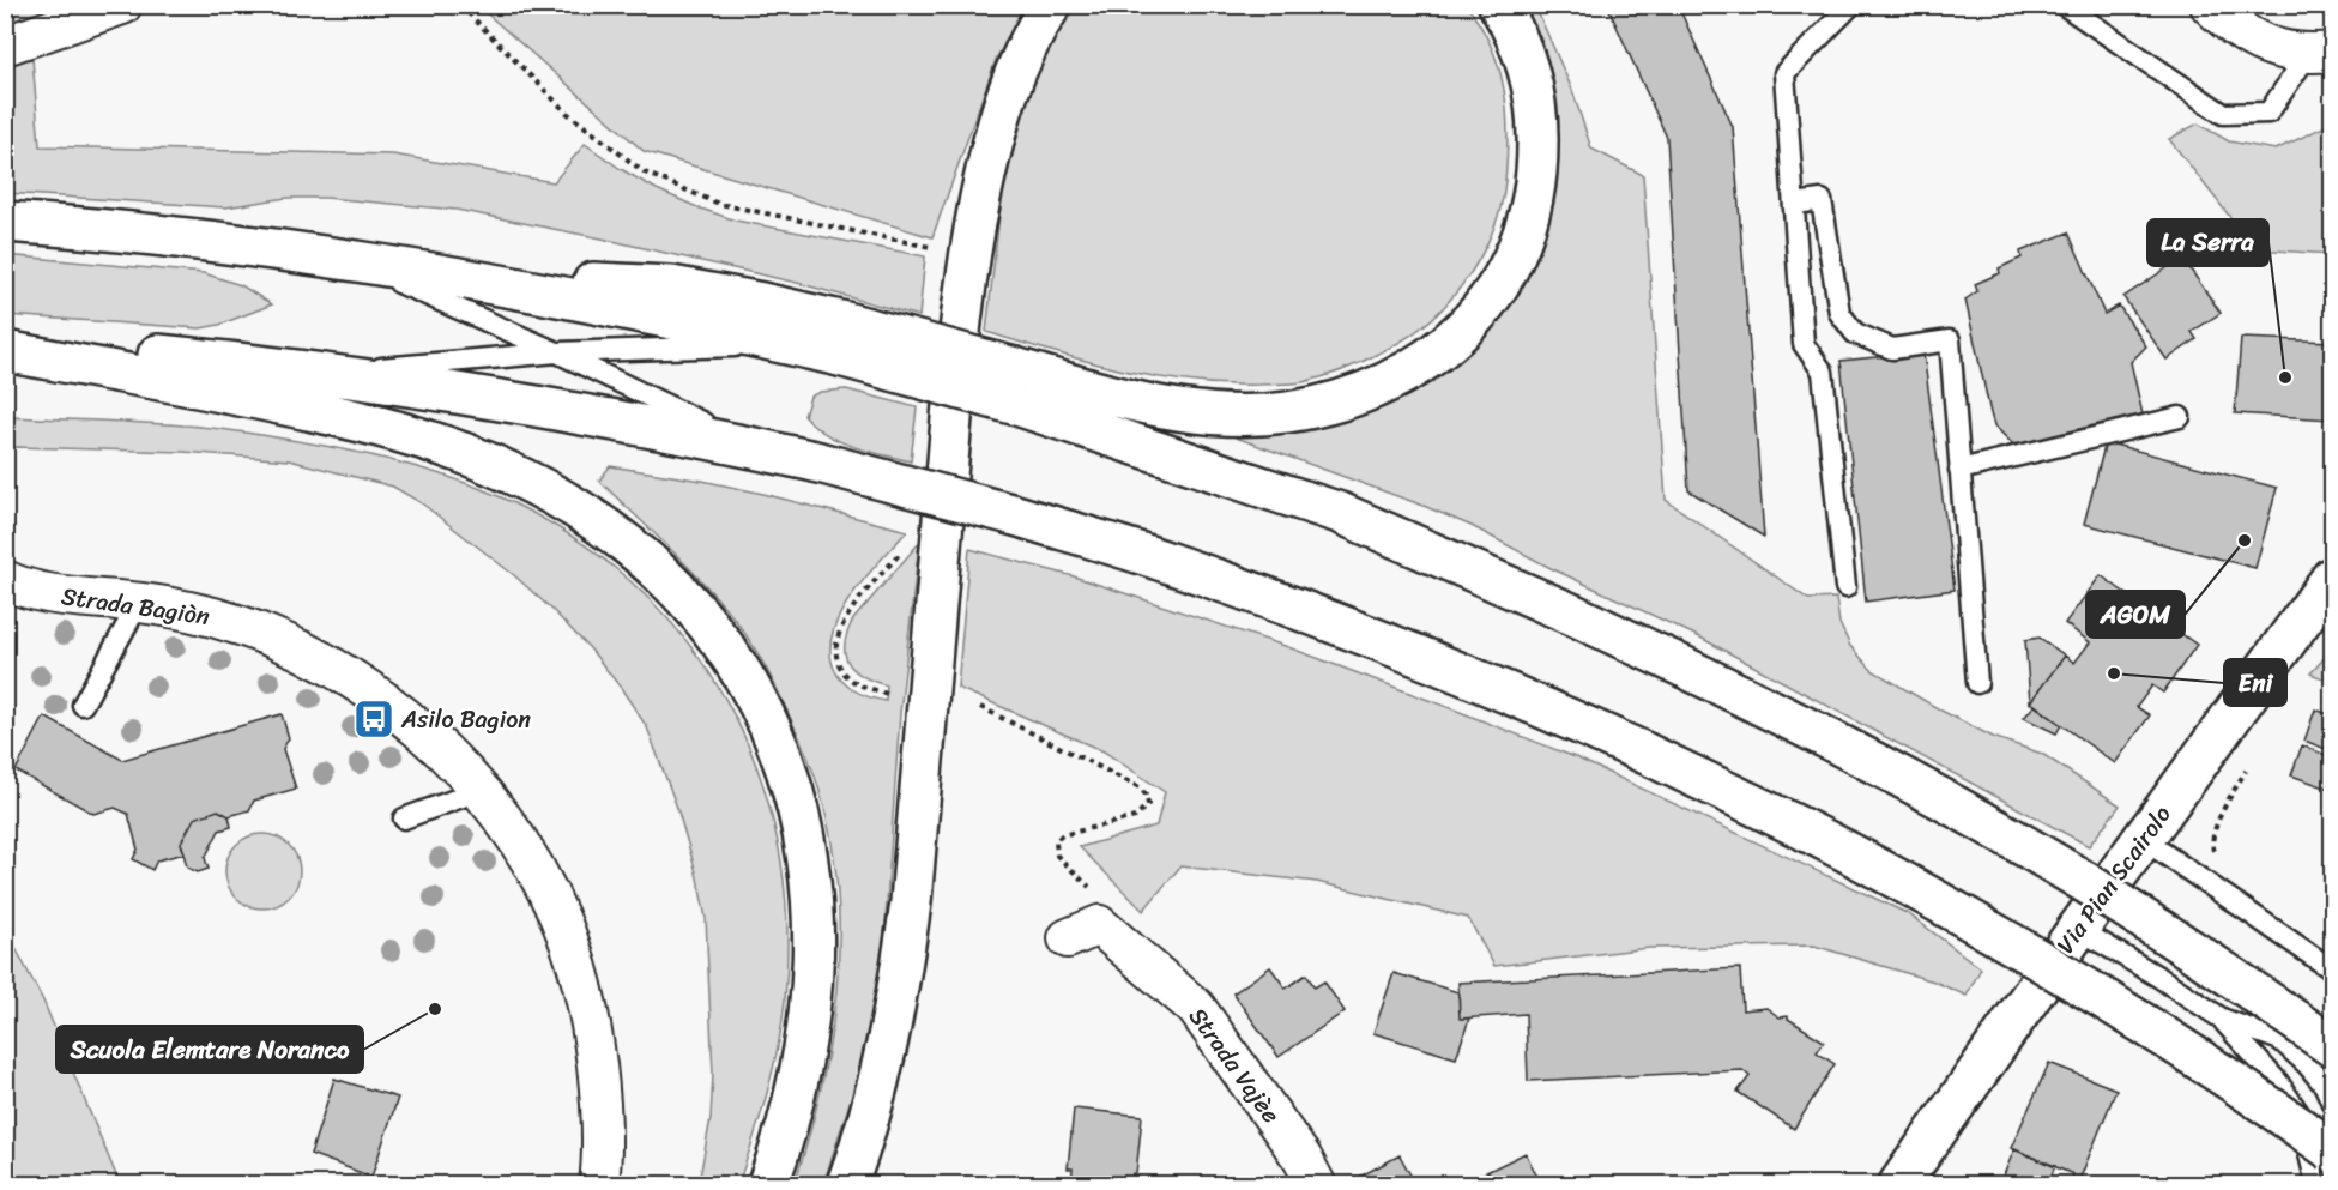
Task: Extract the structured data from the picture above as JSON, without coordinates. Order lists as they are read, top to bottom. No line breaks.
{"streets":{"main road":["Via Pian Scairolo"],"street":["Strada Bagiòn","Strada Vajèe"]},"places":{"other":["La Serra","AGOM","Eni","Scuola Elemtare Noranco"],"bus stop":["Asilo Bagion"]}}
